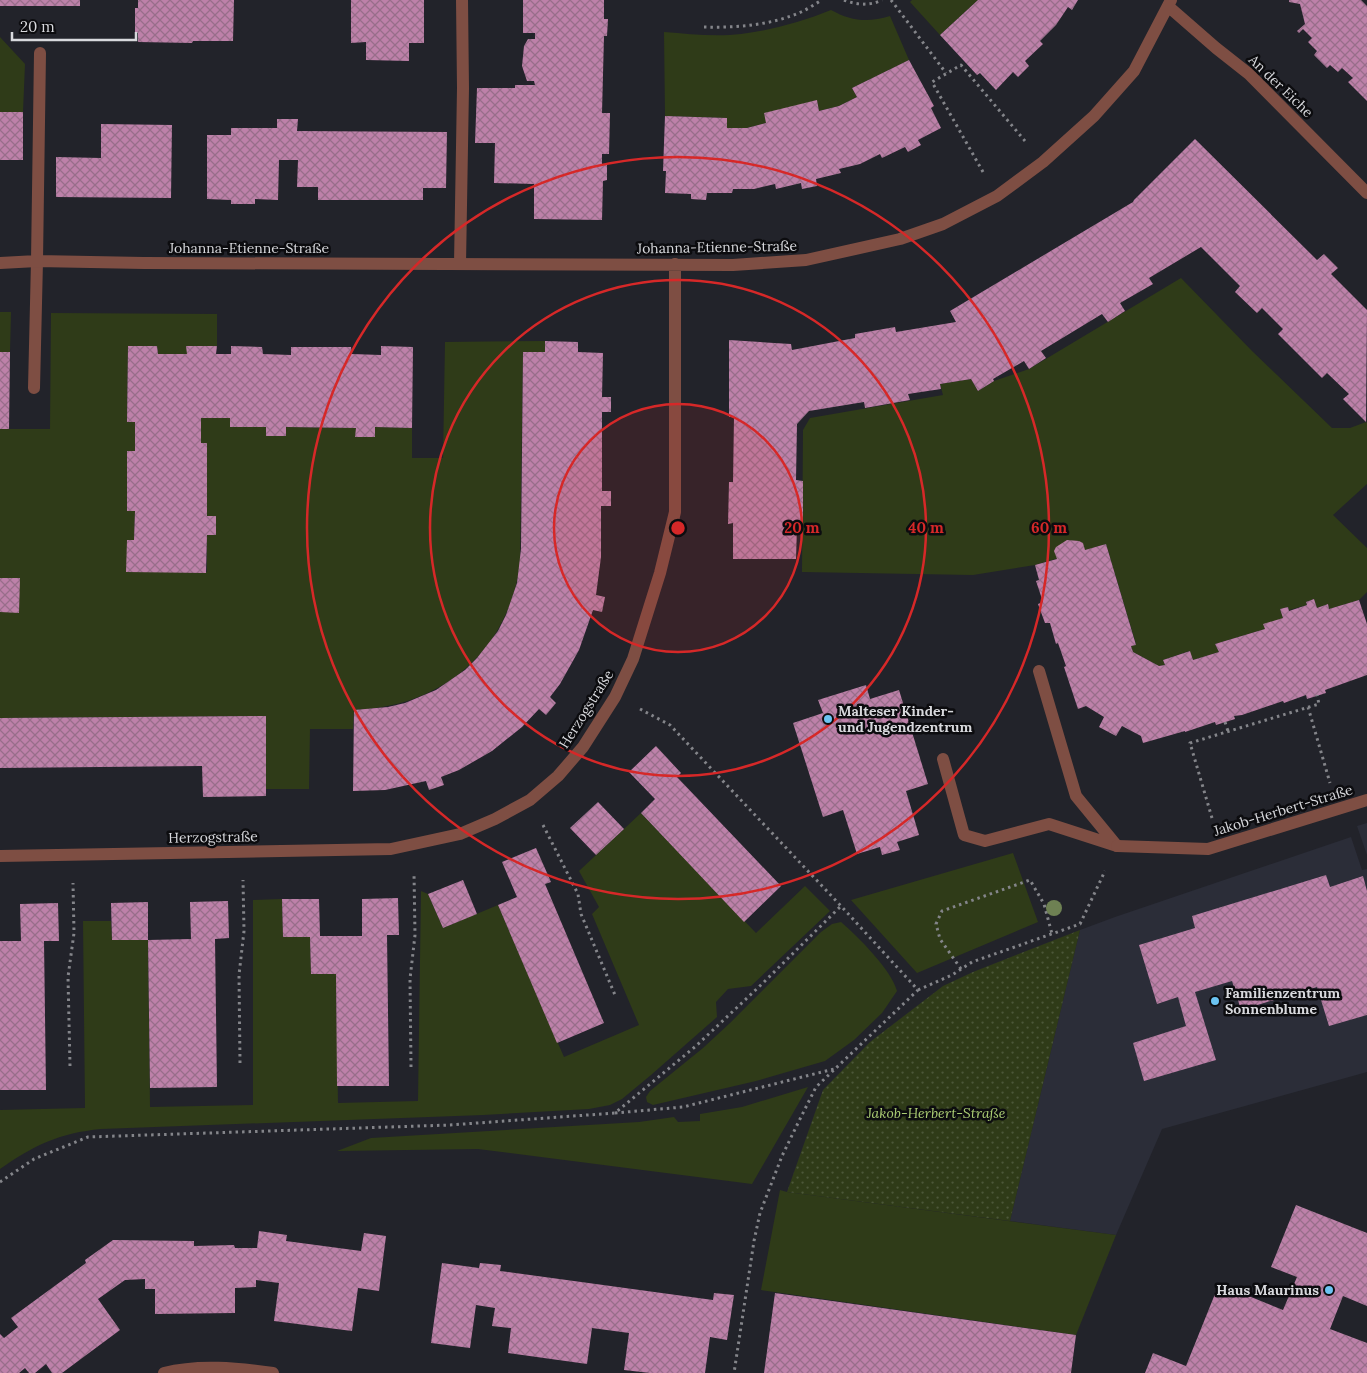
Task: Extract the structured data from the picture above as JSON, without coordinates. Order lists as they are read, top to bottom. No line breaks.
{"streets":{"street":["An der Eiche","Johanna-Etienne-Straße","Herzogstraße","Jakob-Herbert-Straße"]},"crossings":[["An der Eiche","Johanna-Etienne-Straße"],["Johanna-Etienne-Straße","Herzogstraße"]],"parks":["Jakob-Herbert-Straße"],"places":["Malteser Kinder- und Jugendzentrum","Familienzentrum Sonnenblume","Haus Maurinus"],"scale_bar":"20 m","rings":["20 m","40 m","60 m"]}
